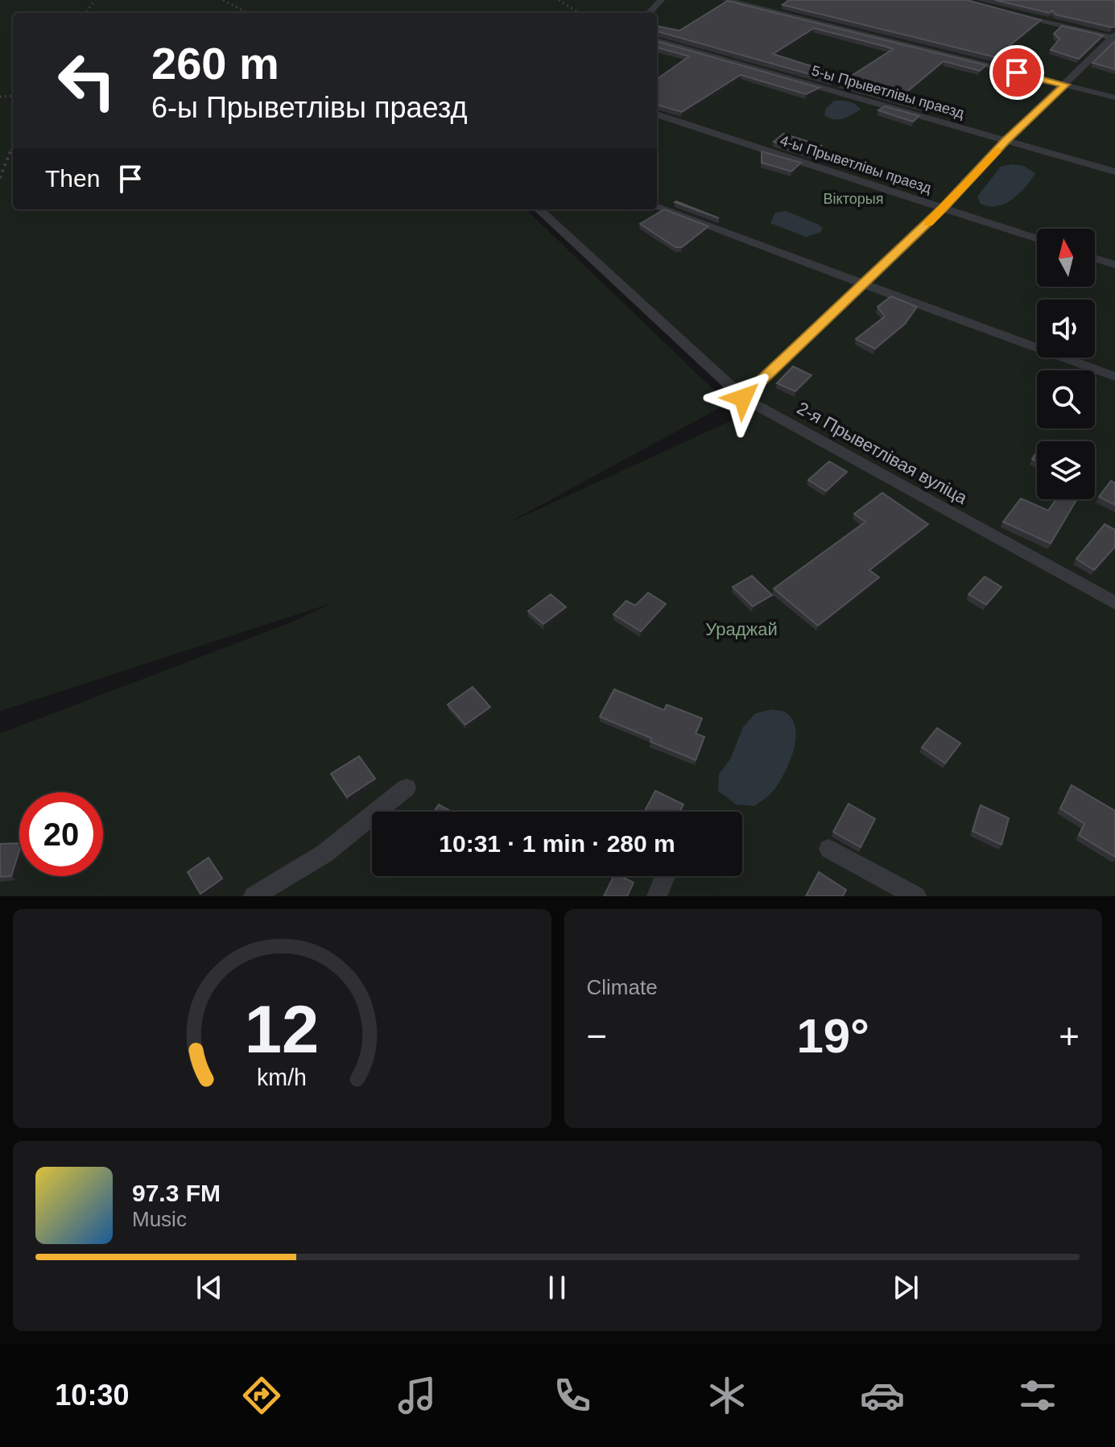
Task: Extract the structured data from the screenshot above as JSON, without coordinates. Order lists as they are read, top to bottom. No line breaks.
{"streets":{"lane":["5-ы Прыветлівы праезд","4-ы Прыветлівы праезд","2-я Прыветлівая вуліца"]},"parks":["Вікторыя","Ураджай"],"north":"top","page":{"turn":["260 m","6-ы Прыветлівы праезд"],"then":"Then","limit":"20","trip":"10:31 · 1 min · 280 m","tile":"Climate","heat":["−","19°","+"],"song":["97.3 FM","Music"],"tabs":"10:30","gauge":["12","km/h"]}}
